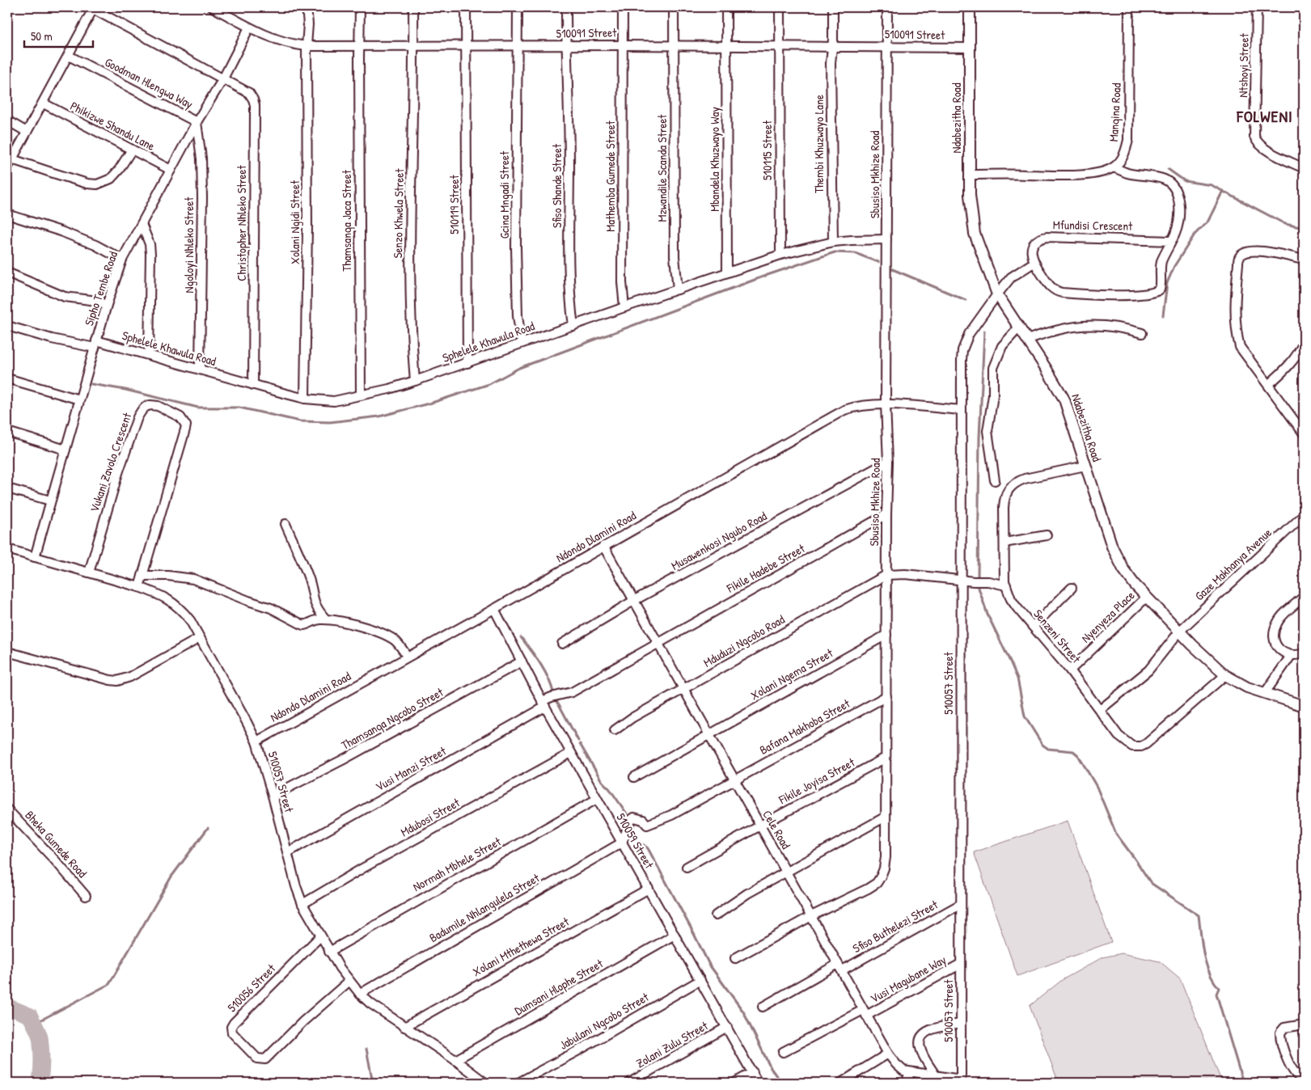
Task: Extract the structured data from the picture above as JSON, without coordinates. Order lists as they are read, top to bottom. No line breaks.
{"streets":{"street":["510091 Street","Ntshoyi Street","Goodman Hlengwa Way","Manqina Road","Ndabezitha Road","Phikizwe Shandu Lane","Thembi Khuzwayo Lane","510115 Street","Mbandela Khuzwayo Way","Mzwandile Scanda Street","Sbusiso Mkhize Road","Mathemba Gumede Street","Sfiso Shande Street","Gcina Mngadi Street","510119 Street","Senzo Khwela Street","Thamsanqa Jaca Street","Xolani Ngidi Street","Christopher Nhleko Street","Mfundisi Crescent","Ngoloyi Nhleko Street","Sipho Tembe Road","Sphelele Khawula Road","Vukani Zavolo Crescent","Ndondo Dlamini Road","Musawenkosi Ngubo Road","Gaze Makhanya Avenue","Fikile Hadebe Street","Nyenyeza Place","Senzeni Street","Mduduzi Ngcobo Road","Xolani Ngema Street","510057 Street","Thamsanqa Ngcobo Street","Bafana Makhoba Street","Vusi Manzi Street","Fikile Joyisa Street","Mdubosi Street","Cele Road","510059 Street","Bheka Gumede Road","Normah Mbhele Street","Badumile Nhlangulela Street","Sfiso Buthelezi Street","Xolani Mthethewa Street","Vusi Magubane Way","Dumsani Hlophe Street","510056 Street","Jabulani Ngcobo Street","Zolani Zulu Street"]},"crossings":[["510091 Street","Ndabezitha Road"],["510091 Street","Thembi Khuzwayo Lane"],["510091 Street","510115 Street"],["510091 Street","Mbandela Khuzwayo Way"],["510091 Street","Mzwandile Scanda Street"],["510091 Street","Sbusiso Mkhize Road"],["510091 Street","Mathemba Gumede Street"],["510091 Street","Sfiso Shande Street"],["510091 Street","Gcina Mngadi Street"],["510091 Street","510119 Street"],["510091 Street","Senzo Khwela Street"],["510091 Street","Thamsanqa Jaca Street"],["510091 Street","Xolani Ngidi Street"],["510091 Street","Sipho Tembe Road"],["Goodman Hlengwa Way","Ngoloyi Nhleko Street"],["Goodman Hlengwa Way","Sipho Tembe Road"],["Ndabezitha Road","Gaze Makhanya Avenue"],["Ndabezitha Road","Nyenyeza Place"],["Ndabezitha Road","Senzeni Street"],["Ndabezitha Road","510057 Street"],["Phikizwe Shandu Lane","Sipho Tembe Road"],["Thembi Khuzwayo Lane","Sphelele Khawula Road"],["510115 Street","Sphelele Khawula Road"],["Mbandela Khuzwayo Way","Sphelele Khawula Road"],["Mzwandile Scanda Street","Sphelele Khawula Road"],["Sbusiso Mkhize Road","Sphelele Khawula Road"],["Sbusiso Mkhize Road","Ndondo Dlamini Road"],["Sbusiso Mkhize Road","Musawenkosi Ngubo Road"],["Sbusiso Mkhize Road","Fikile Hadebe Street"],["Sbusiso Mkhize Road","Mduduzi Ngcobo Road"],["Sbusiso Mkhize Road","Xolani Ngema Street"],["Sbusiso Mkhize Road","Bafana Makhoba Street"],["Sbusiso Mkhize Road","Fikile Joyisa Street"],["Sbusiso Mkhize Road","Cele Road"],["Mathemba Gumede Street","Sphelele Khawula Road"],["Sfiso Shande Street","Sphelele Khawula Road"],["Gcina Mngadi Street","Sphelele Khawula Road"],["510119 Street","Sphelele Khawula Road"],["Senzo Khwela Street","Sphelele Khawula Road"],["Thamsanqa Jaca Street","Sphelele Khawula Road"],["Xolani Ngidi Street","Sphelele Khawula Road"],["Christopher Nhleko Street","Sipho Tembe Road"],["Christopher Nhleko Street","Sphelele Khawula Road"],["Mfundisi Crescent","510057 Street"],["Ngoloyi Nhleko Street","Sipho Tembe Road"],["Ngoloyi Nhleko Street","Sphelele Khawula Road"],["Sipho Tembe Road","Sphelele Khawula Road"],["Sipho Tembe Road","510057 Street"],["Vukani Zavolo Crescent","510057 Street"],["Ndondo Dlamini Road","510057 Street"],["Ndondo Dlamini Road","Cele Road"],["Ndondo Dlamini Road","510059 Street"],["Musawenkosi Ngubo Road","Cele Road"],["Gaze Makhanya Avenue","Senzeni Street"],["Fikile Hadebe Street","Cele Road"],["Nyenyeza Place","Senzeni Street"],["Mduduzi Ngcobo Road","Cele Road"],["Xolani Ngema Street","Cele Road"],["510057 Street","Thamsanqa Ngcobo Street"],["510057 Street","Vusi Manzi Street"],["510057 Street","Mdubosi Street"],["510057 Street","Cele Road"],["510057 Street","Normah Mbhele Street"],["510057 Street","Badumile Nhlangulela Street"],["510057 Street","Sfiso Buthelezi Street"],["510057 Street","Xolani Mthethewa Street"],["510057 Street","Vusi Magubane Way"],["510057 Street","Dumsani Hlophe Street"],["510057 Street","510056 Street"],["Thamsanqa Ngcobo Street","510059 Street"],["Bafana Makhoba Street","Cele Road"],["Bafana Makhoba Street","510059 Street"],["Bafana Makhoba Street","Badumile Nhlangulela Street"],["Vusi Manzi Street","510059 Street"],["Fikile Joyisa Street","Cele Road"],["Mdubosi Street","510059 Street"],["Cele Road","Sfiso Buthelezi Street"],["Cele Road","Vusi Magubane Way"],["510059 Street","Normah Mbhele Street"],["510059 Street","Badumile Nhlangulela Street"],["510059 Street","Xolani Mthethewa Street"],["510059 Street","Dumsani Hlophe Street"],["510059 Street","Jabulani Ngcobo Street"],["510059 Street","Zolani Zulu Street"]],"districts":["FOLWENI"],"scale_bar":"50 m"}
